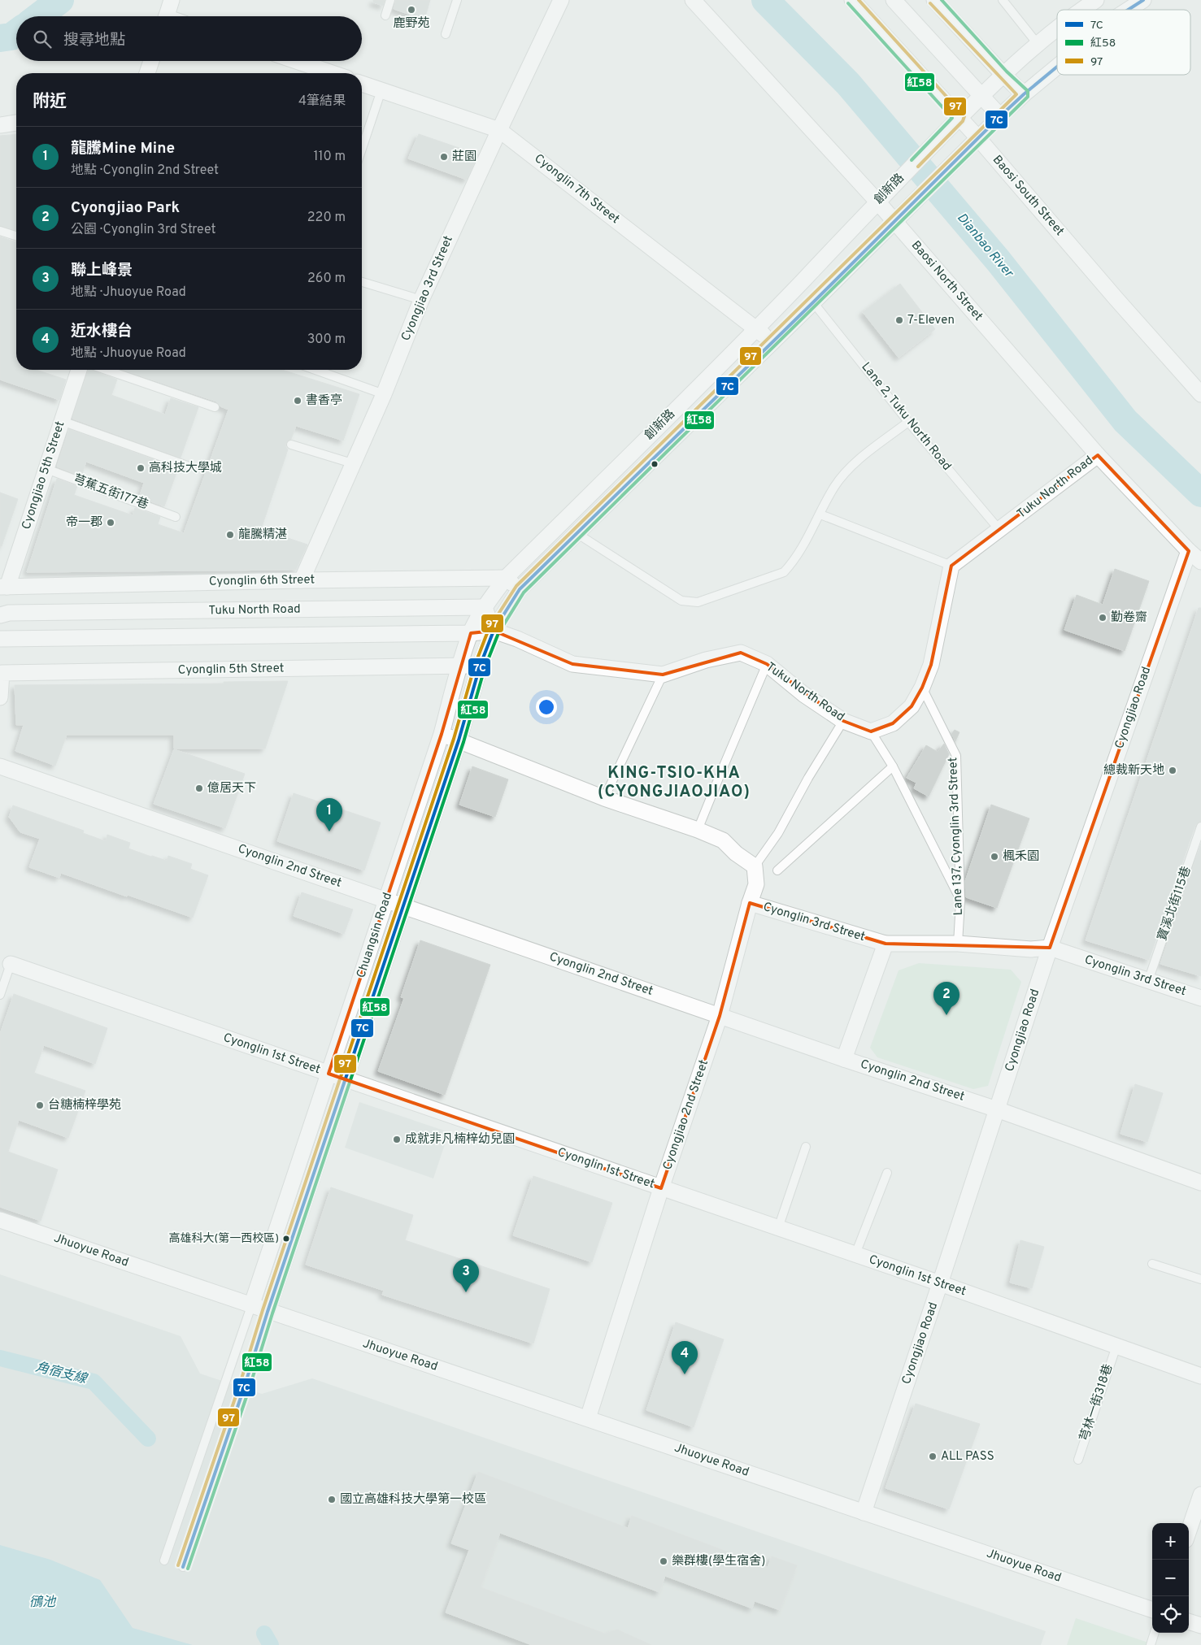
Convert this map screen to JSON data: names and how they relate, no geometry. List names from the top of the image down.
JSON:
{
  "streets": {
    "street": [
      "Cyonglin 7th Street",
      "創新路",
      "Baosi South Street",
      "Baosi North Street",
      "Cyongjiao 3rd Street",
      "Cyongjiao 5th Street",
      "Tuku North Road",
      "Cyonglin 6th Street",
      "Cyonglin 5th Street",
      "Cyongjiao Road",
      "Cyonglin 2nd Street",
      "Cyonglin 3rd Street",
      "Chuangsin Road",
      "Cyonglin 1st Street",
      "Cyongjiao 2nd Street",
      "Jhuoyue Road"
    ],
    "lane": [
      "Lane 2, Tuku North Road",
      "芎蕉五街177巷",
      "Lane 137, Cyonglin 3rd Street",
      "寶溪北街115巷",
      "芎林一街318巷"
    ]
  },
  "crossings": [
    ["Cyonglin 7th Street", "創新路"],
    ["Cyonglin 7th Street", "Cyongjiao 3rd Street"],
    ["Cyonglin 7th Street", "Chuangsin Road"],
    ["創新路", "Baosi South Street"],
    ["創新路", "Baosi North Street"],
    ["創新路", "Tuku North Road"],
    ["創新路", "Cyonglin 6th Street"],
    ["創新路", "Chuangsin Road"],
    ["Baosi North Street", "Tuku North Road"],
    ["Baosi North Street", "Cyongjiao Road"],
    ["Baosi North Street", "Chuangsin Road"],
    ["Cyongjiao 3rd Street", "Cyonglin 6th Street"],
    ["Lane 2, Tuku North Road", "Tuku North Road"],
    ["Lane 2, Tuku North Road", "Chuangsin Road"],
    ["Cyongjiao 5th Street", "芎蕉五街177巷"],
    ["Cyongjiao 5th Street", "Cyonglin 6th Street"],
    ["Tuku North Road", "Chuangsin Road"],
    ["Cyonglin 5th Street", "Chuangsin Road"],
    ["Cyongjiao Road", "Cyonglin 2nd Street"],
    ["Cyongjiao Road", "Cyonglin 3rd Street"],
    ["Cyongjiao Road", "Cyonglin 1st Street"],
    ["Cyongjiao Road", "Jhuoyue Road"],
    ["Lane 137, Cyonglin 3rd Street", "Cyonglin 3rd Street"],
    ["Cyonglin 2nd Street", "Chuangsin Road"],
    ["Cyonglin 2nd Street", "Cyongjiao 2nd Street"],
    ["寶溪北街115巷", "Cyonglin 3rd Street"],
    ["Cyonglin 3rd Street", "Cyongjiao 2nd Street"],
    ["Chuangsin Road", "Cyonglin 1st Street"],
    ["Chuangsin Road", "Jhuoyue Road"],
    ["Cyonglin 1st Street", "Cyongjiao 2nd Street"],
    ["Cyonglin 1st Street", "芎林一街318巷"],
    ["Cyongjiao 2nd Street", "Jhuoyue Road"]
  ],
  "districts": ["KING-TSIO-KHA (CYONGJIAOJIAO)"],
  "water": ["Dianbao River", "角宿支線", "鴴池"],
  "places": [
    "鹿野苑",
    "莊園",
    "7-Eleven",
    "書香亭",
    "高科技大學城",
    "帝一郡",
    "龍騰精湛",
    "勤卷齋",
    "總裁新天地",
    "億居天下",
    "楓禾園",
    "台糖楠梓學苑",
    "成就非凡楠梓幼兒園",
    "高雄科大(第一西校區)",
    "ALL PASS",
    "國立高雄科技大學第一校區",
    "樂群樓(學生宿舍)"
  ],
  "lines": ["transit line 7C", "transit line 紅58", "transit line 97"],
  "legend": ["7C", "紅58", "97"],
  "page": {
    "search": "搜尋地點",
    "heading": ["附近", "4筆結果"],
    "list": [
      {
        "mark": "1",
        "name": "龍騰Mine Mine",
        "note": "地點 · Cyonglin 2nd Street",
        "value": "110 m"
      },
      {
        "mark": "2",
        "name": "Cyongjiao Park",
        "note": "公園 · Cyonglin 3rd Street",
        "value": "220 m"
      },
      {
        "mark": "3",
        "name": "聯上峰景",
        "note": "地點 · Jhuoyue Road",
        "value": "260 m"
      },
      {
        "mark": "4",
        "name": "近水樓台",
        "note": "地點 · Jhuoyue Road",
        "value": "300 m"
      }
    ],
    "pins": [
      "1",
      "2",
      "3",
      "4"
    ],
    "map_buttons": ["+", "−"]
  }
}
